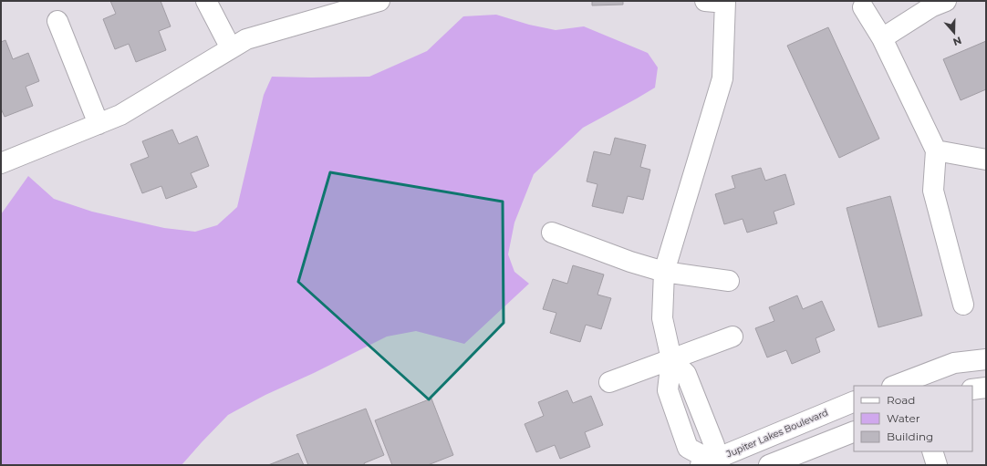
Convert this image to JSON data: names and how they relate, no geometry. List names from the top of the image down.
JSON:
{
  "streets": {
    "street": ["Jupiter Lakes Boulevard"]
  },
  "legend": ["Road", "Water", "Building"],
  "north": "bottom"
}
